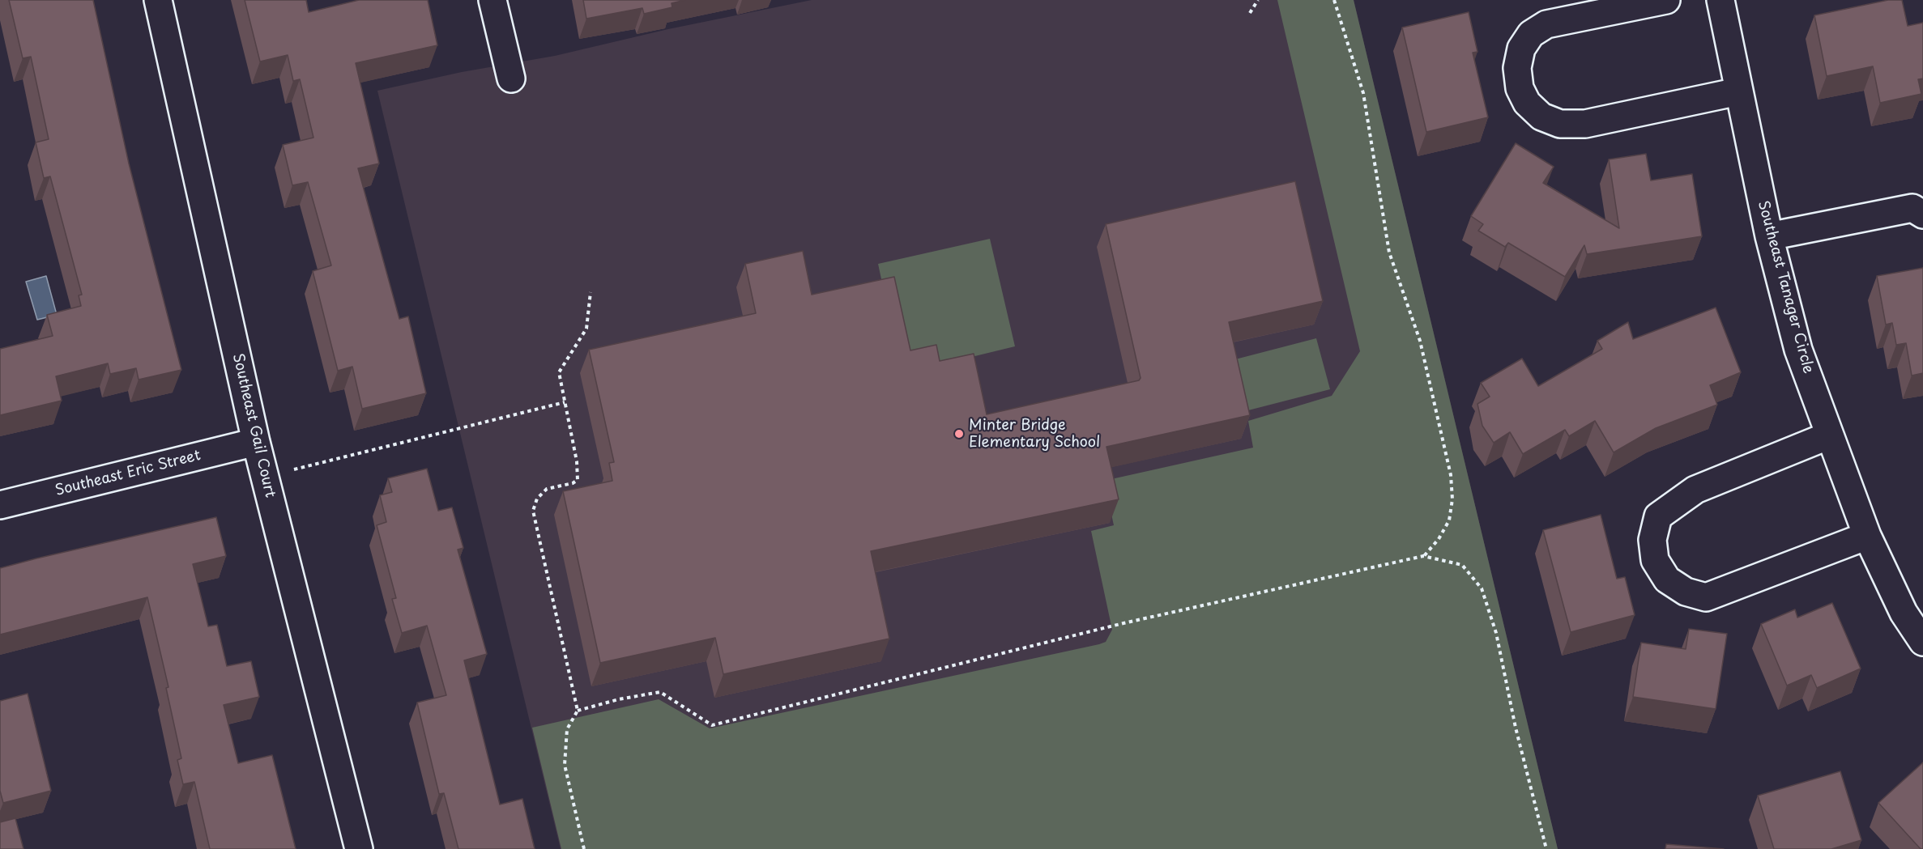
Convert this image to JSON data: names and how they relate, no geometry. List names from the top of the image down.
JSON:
{
  "streets": {
    "street": ["Southeast Tanager Circle", "Southeast Gail Court", "Southeast Eric Street"]
  },
  "crossings": [
    ["Southeast Gail Court", "Southeast Eric Street"]
  ],
  "places": ["Minter Bridge Elementary School"]
}
